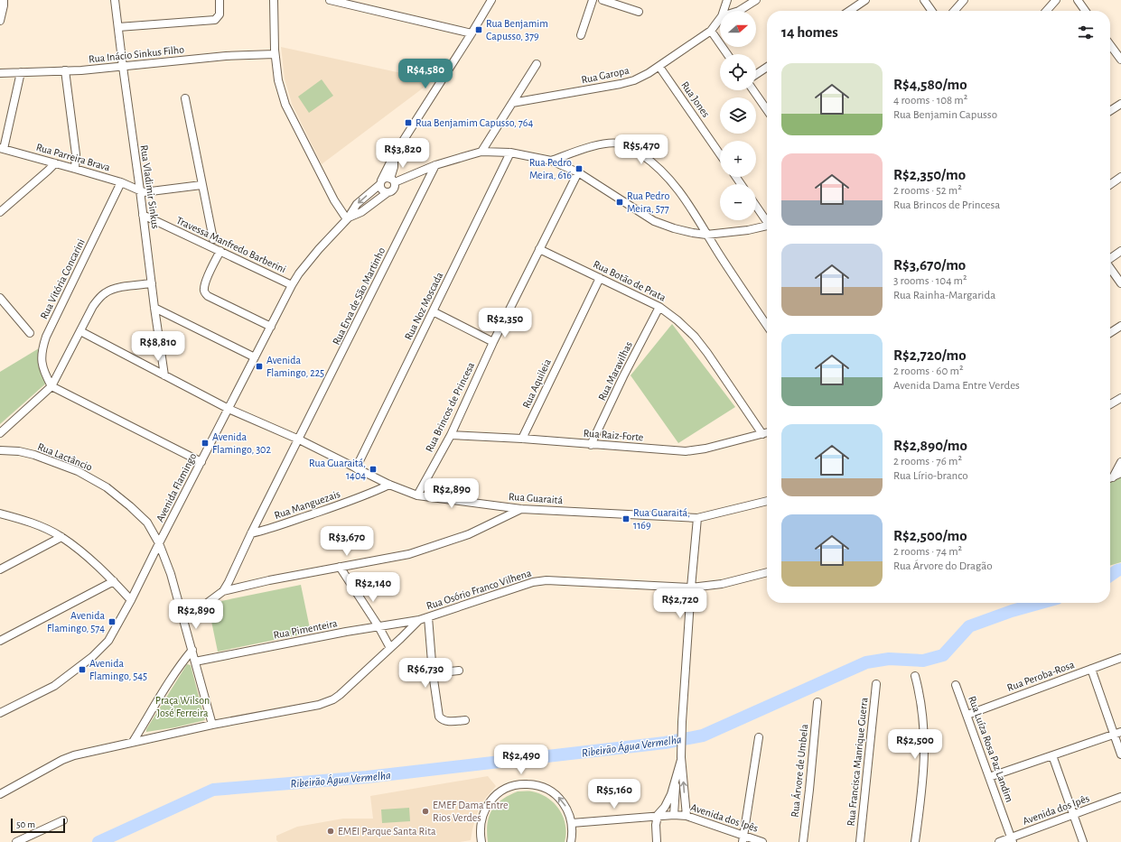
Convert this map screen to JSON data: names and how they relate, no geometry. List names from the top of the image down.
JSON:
{
  "streets": {
    "street": [
      "Rua Inácio Sinkus Filho",
      "Rua Garopa",
      "Rua Jones",
      "Rua Parreira Brava",
      "Rua Vladimir Sinkus",
      "Travessa Manfredo Barberini",
      "Rua Vitória Concarini",
      "Rua Botão de Prata",
      "Rua Erva de São Martinho",
      "Rua Noz Moscada",
      "Rua Maravilhas",
      "Rua Aquileia",
      "Rua Brincos de Princesa",
      "Rua Raiz-Forte",
      "Rua Lactâncio",
      "Avenida Flamingo",
      "Rua Guaraitá",
      "Rua Manguezais",
      "Rua Osório Franco Vilhena",
      "Rua Pimenteira",
      "Rua Peroba-Rosa",
      "Rua Luíza Rosa Paz Landim",
      "Rua Francisca Manrique Guerra",
      "Rua Árvore de Umbela",
      "Avenida dos Ipês"
    ]
  },
  "crossings": [
    ["Rua Inácio Sinkus Filho", "Rua Vladimir Sinkus"],
    ["Rua Garopa", "Rua Jones"],
    ["Rua Parreira Brava", "Rua Vladimir Sinkus"],
    ["Rua Parreira Brava", "Rua Vitória Concarini"],
    ["Rua Vladimir Sinkus", "Travessa Manfredo Barberini"],
    ["Rua Vladimir Sinkus", "Rua Guaraitá"],
    ["Travessa Manfredo Barberini", "Avenida Flamingo"],
    ["Rua Botão de Prata", "Rua Maravilhas"],
    ["Rua Botão de Prata", "Rua Aquileia"],
    ["Rua Botão de Prata", "Rua Brincos de Princesa"],
    ["Rua Botão de Prata", "Rua Raiz-Forte"],
    ["Rua Erva de São Martinho", "Rua Guaraitá"],
    ["Rua Erva de São Martinho", "Rua Manguezais"],
    ["Rua Noz Moscada", "Rua Guaraitá"],
    ["Rua Maravilhas", "Rua Raiz-Forte"],
    ["Rua Aquileia", "Rua Raiz-Forte"],
    ["Rua Brincos de Princesa", "Rua Raiz-Forte"],
    ["Rua Brincos de Princesa", "Rua Guaraitá"],
    ["Rua Lactâncio", "Avenida Flamingo"],
    ["Rua Lactâncio", "Rua Osório Franco Vilhena"],
    ["Rua Lactâncio", "Rua Pimenteira"],
    ["Avenida Flamingo", "Rua Guaraitá"],
    ["Rua Guaraitá", "Rua Manguezais"],
    ["Rua Osório Franco Vilhena", "Rua Pimenteira"],
    ["Rua Peroba-Rosa", "Rua Luíza Rosa Paz Landim"],
    ["Rua Luíza Rosa Paz Landim", "Avenida dos Ipês"]
  ],
  "water": ["Ribeirão Água Vermelha"],
  "parks": ["Praça Wilson José Ferreira"],
  "places": {
    "transit": [
      "Rua Benjamim Capusso, 379",
      "Rua Benjamim Capusso, 764",
      "Rua Pedro Meira, 616",
      "Rua Pedro Meira, 577",
      "Avenida Flamingo, 225",
      "Avenida Flamingo, 302",
      "Rua Guaraitá, 1404",
      "Rua Guaraitá, 1169",
      "Avenida Flamingo, 574",
      "Avenida Flamingo, 545"
    ],
    "other": ["EMEF Dama Entre Rios Verdes", "EMEI Parque Santa Rita"]
  },
  "scale_bar": "50 m",
  "north": "right",
  "page": {
    "map_buttons": ["+", "−"],
    "heading": "14 homes",
    "list": [
      {
        "name": "R$4,580/mo",
        "note": "4 rooms · 108 m² · Rua Benjamin Capusso"
      },
      {
        "name": "R$2,350/mo",
        "note": "2 rooms · 52 m² · Rua Brincos de Princesa"
      },
      {
        "name": "R$3,670/mo",
        "note": "3 rooms · 104 m² · Rua Rainha-Margarida"
      },
      {
        "name": "R$2,720/mo",
        "note": "2 rooms · 60 m² · Avenida Dama Entre Verdes"
      },
      {
        "name": "R$2,890/mo",
        "note": "2 rooms · 76 m² · Rua Lírio-branco"
      },
      {
        "name": "R$2,500/mo",
        "note": "2 rooms · 74 m² · Rua Árvore do Dragão"
      }
    ],
    "price": [
      "R$4,580",
      "R$5,470",
      "R$3,820",
      "R$2,350",
      "R$8,810",
      "R$2,890",
      "R$3,670",
      "R$2,140",
      "R$2,720",
      "R$2,890",
      "R$6,730",
      "R$2,500",
      "R$2,490",
      "R$5,160"
    ],
    "scale": "50 m"
  }
}
